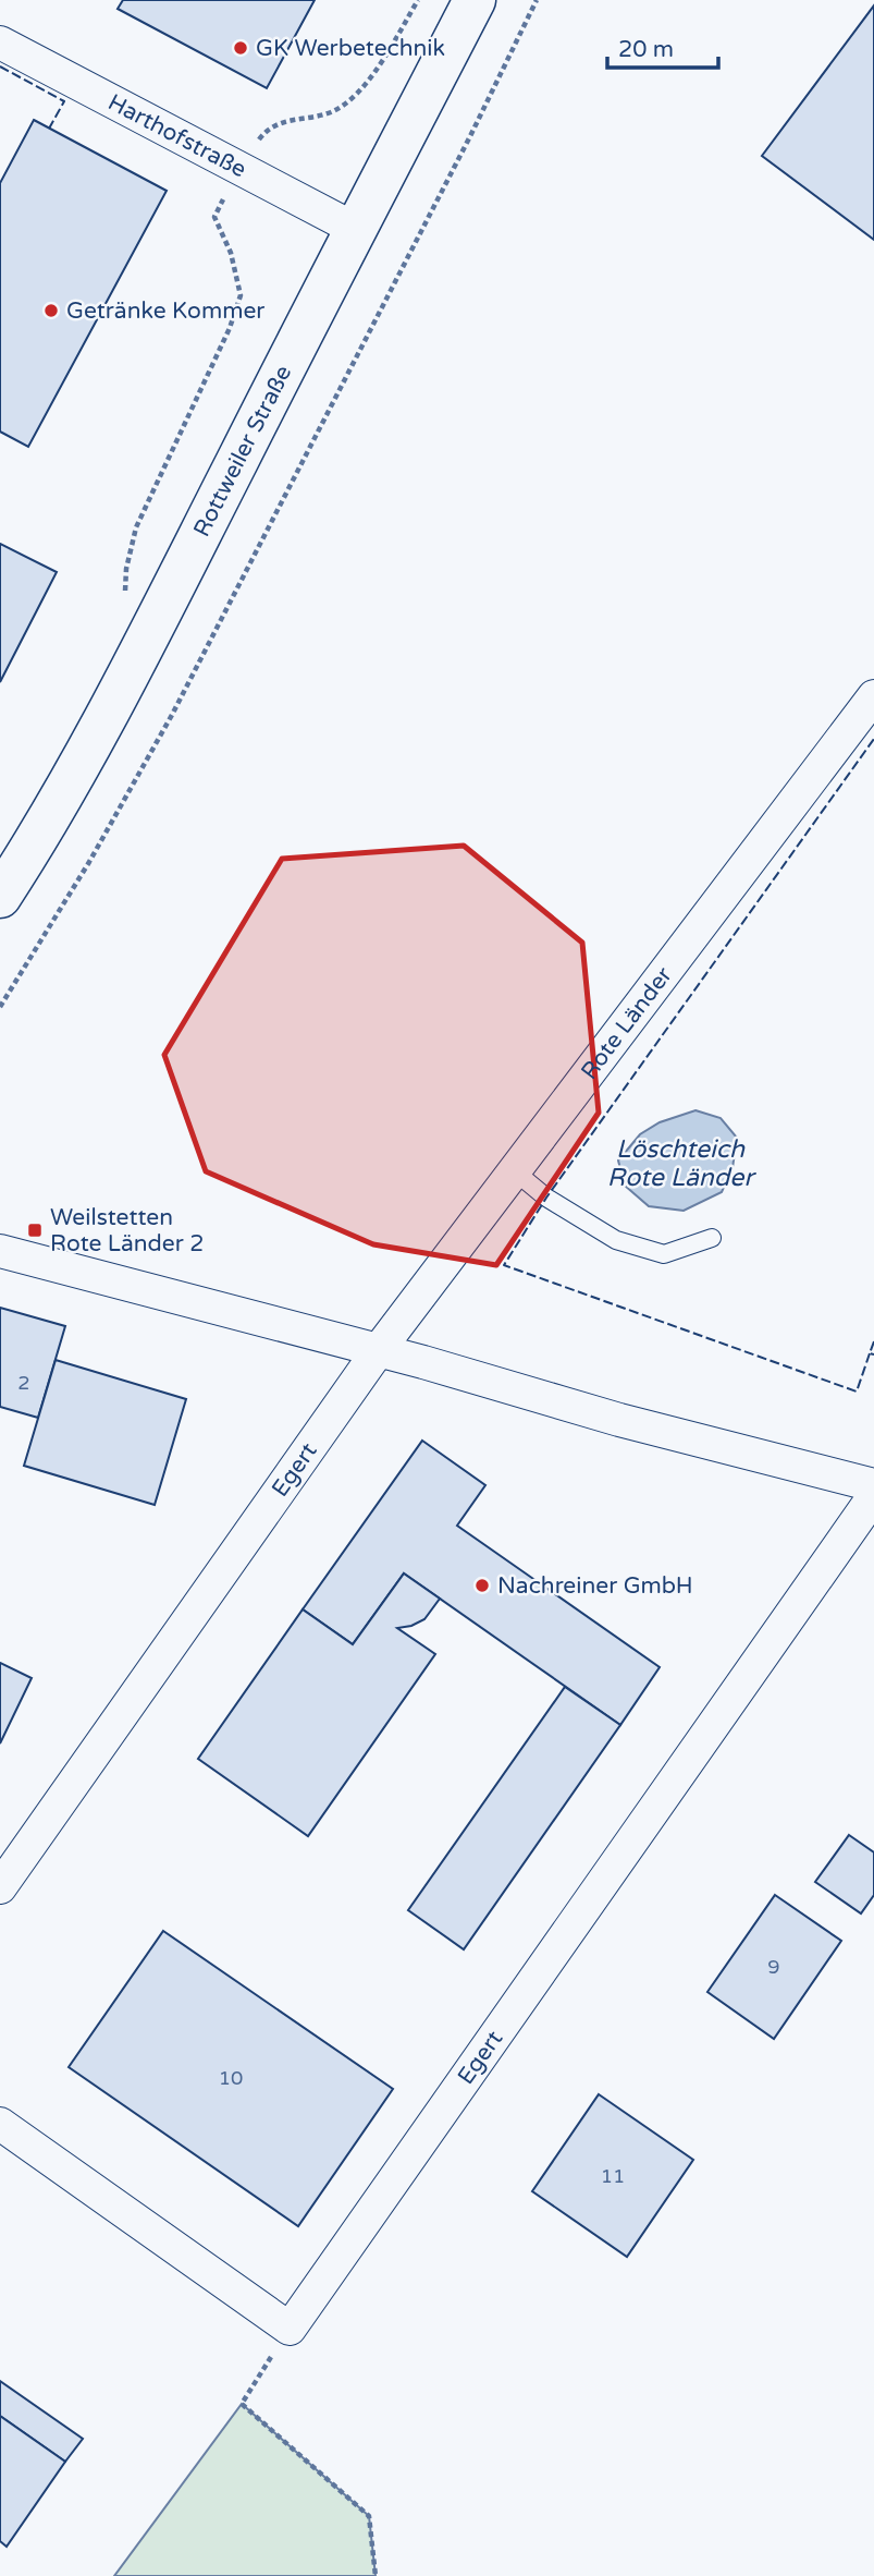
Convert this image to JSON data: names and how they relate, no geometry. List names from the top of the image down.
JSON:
{
  "streets": {
    "main road": ["Rottweiler Straße"],
    "street": ["Harthofstraße", "Rote Länder", "Egert"]
  },
  "crossings": [
    ["Harthofstraße", "Rottweiler Straße"],
    ["Rote Länder", "Egert"]
  ],
  "water": ["Löschteich Rote Länder"],
  "places": {
    "other": ["GK Werbetechnik", "Getränke Kommer", "Nachreiner GmbH"],
    "transit": ["Weilstetten Rote Länder 2"]
  },
  "house_numbers": [
    "2",
    "9",
    "10",
    "11"
  ],
  "scale_bar": "20 m"
}
